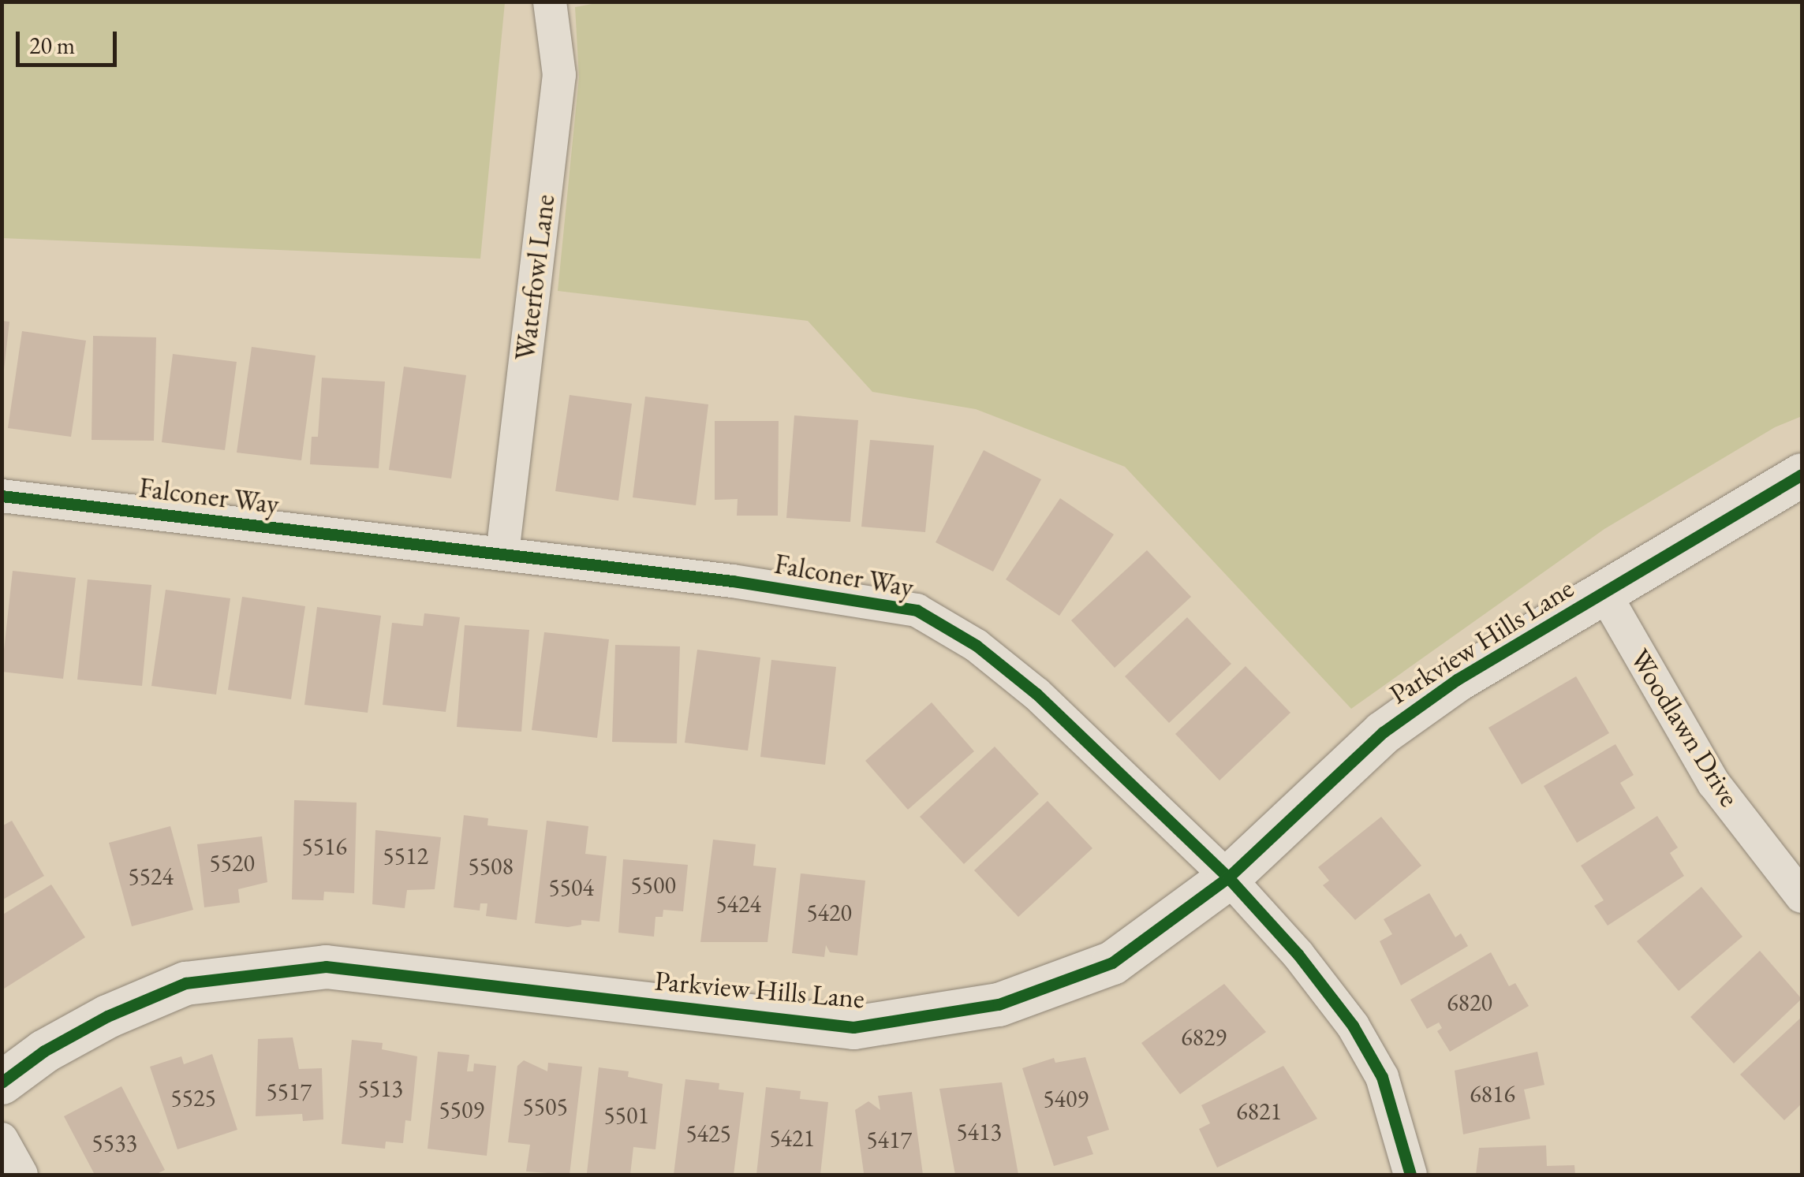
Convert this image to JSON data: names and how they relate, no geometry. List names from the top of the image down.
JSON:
{
  "streets": {
    "street": [
      "Waterfowl Lane",
      "Falconer Way",
      "Parkview Hills Lane",
      "Woodlawn Drive"
    ]
  },
  "crossings": [
    ["Waterfowl Lane", "Falconer Way"],
    ["Falconer Way", "Parkview Hills Lane"],
    ["Parkview Hills Lane", "Woodlawn Drive"]
  ],
  "house_numbers": [
    "5516",
    "5512",
    "5520",
    "5508",
    "5524",
    "5500",
    "5504",
    "5424",
    "5420",
    "6820",
    "6829",
    "5513",
    "5517",
    "6816",
    "5525",
    "5409",
    "5505",
    "5509",
    "6821",
    "5501",
    "5413",
    "5425",
    "5421",
    "5417",
    "5533"
  ],
  "scale_bar": "20 m"
}
